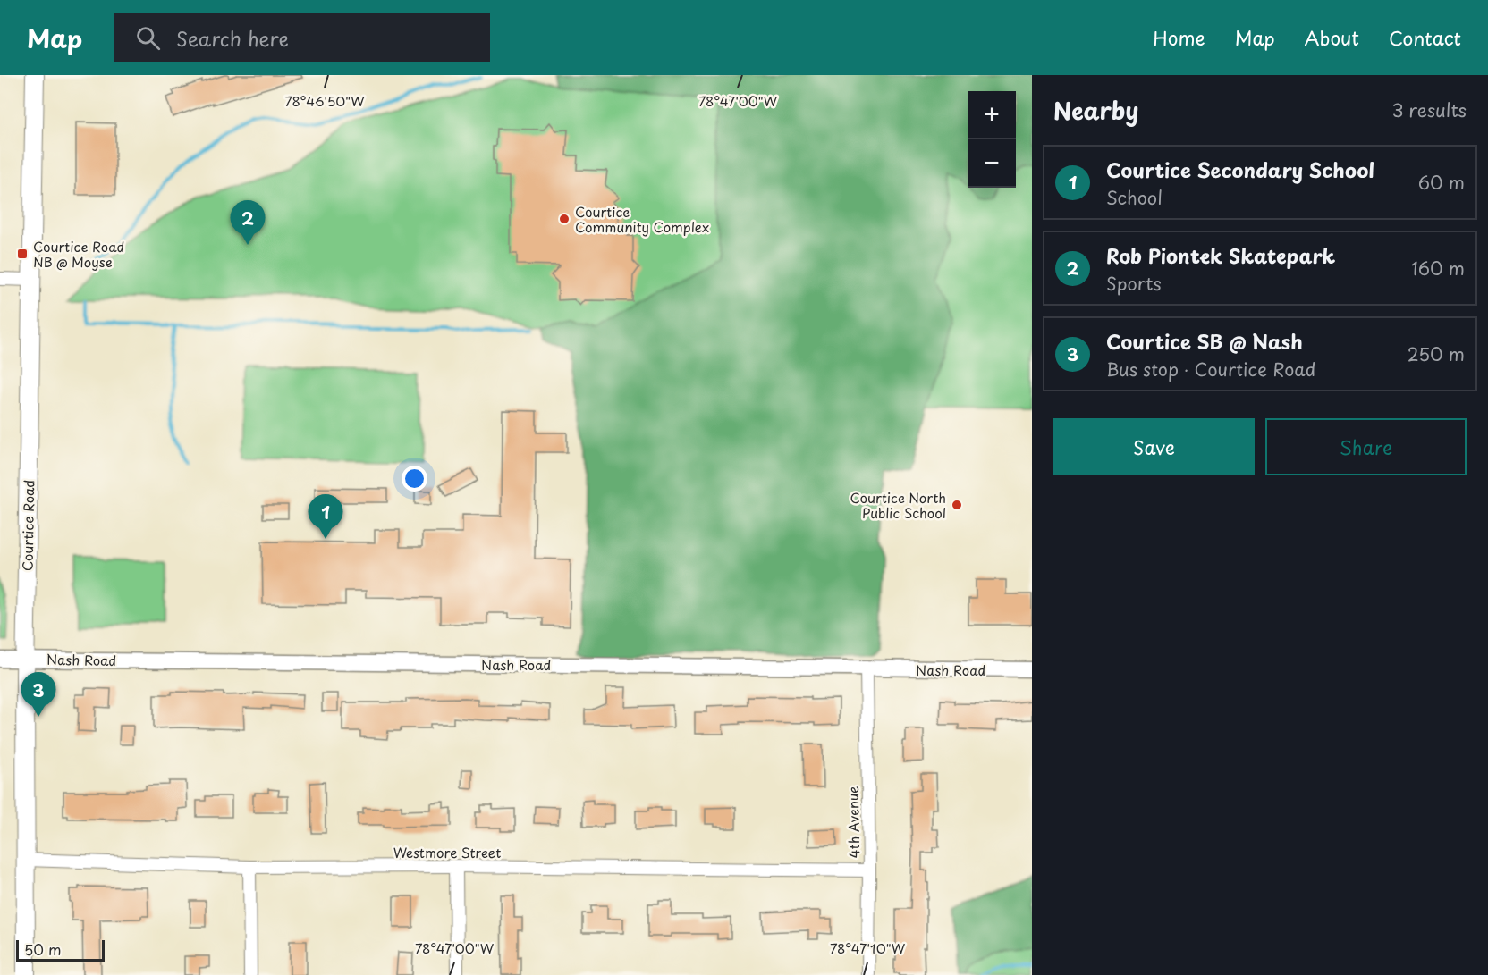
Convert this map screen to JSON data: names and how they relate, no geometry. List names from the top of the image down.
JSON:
{
  "streets": {
    "main road": ["Courtice Road"],
    "street": ["Nash Road", "4th Avenue", "Westmore Street"]
  },
  "crossings": [
    ["Courtice Road", "Nash Road"],
    ["Courtice Road", "Westmore Street"],
    ["Nash Road", "4th Avenue"],
    ["4th Avenue", "Westmore Street"]
  ],
  "places": {
    "other": ["Courtice Community Complex", "Courtice North Public School"],
    "transit": ["Courtice Road NB @ Moyse"]
  },
  "scale_bar": "50 m",
  "page": {
    "header": "Map",
    "search": "Search here",
    "nav": [
      "Home",
      "Map",
      "About",
      "Contact"
    ],
    "heading": ["Nearby", "3 results"],
    "map_buttons": ["+", "−"],
    "list": [
      {
        "mark": "1",
        "name": "Courtice Secondary School",
        "note": "School",
        "value": "60 m"
      },
      {
        "mark": "2",
        "name": "Rob Piontek Skatepark",
        "note": "Sports",
        "value": "160 m"
      },
      {
        "mark": "3",
        "name": "Courtice SB @ Nash",
        "note": "Bus stop · Courtice Road",
        "value": "250 m"
      }
    ],
    "pins": ["2", "1", "3"],
    "buttons": ["Save", "Share"],
    "scale": "50 m"
  },
  "coordinates": ["78°46'50\"W", "78°47'00\"W", "78°47'10\"W"]
}
